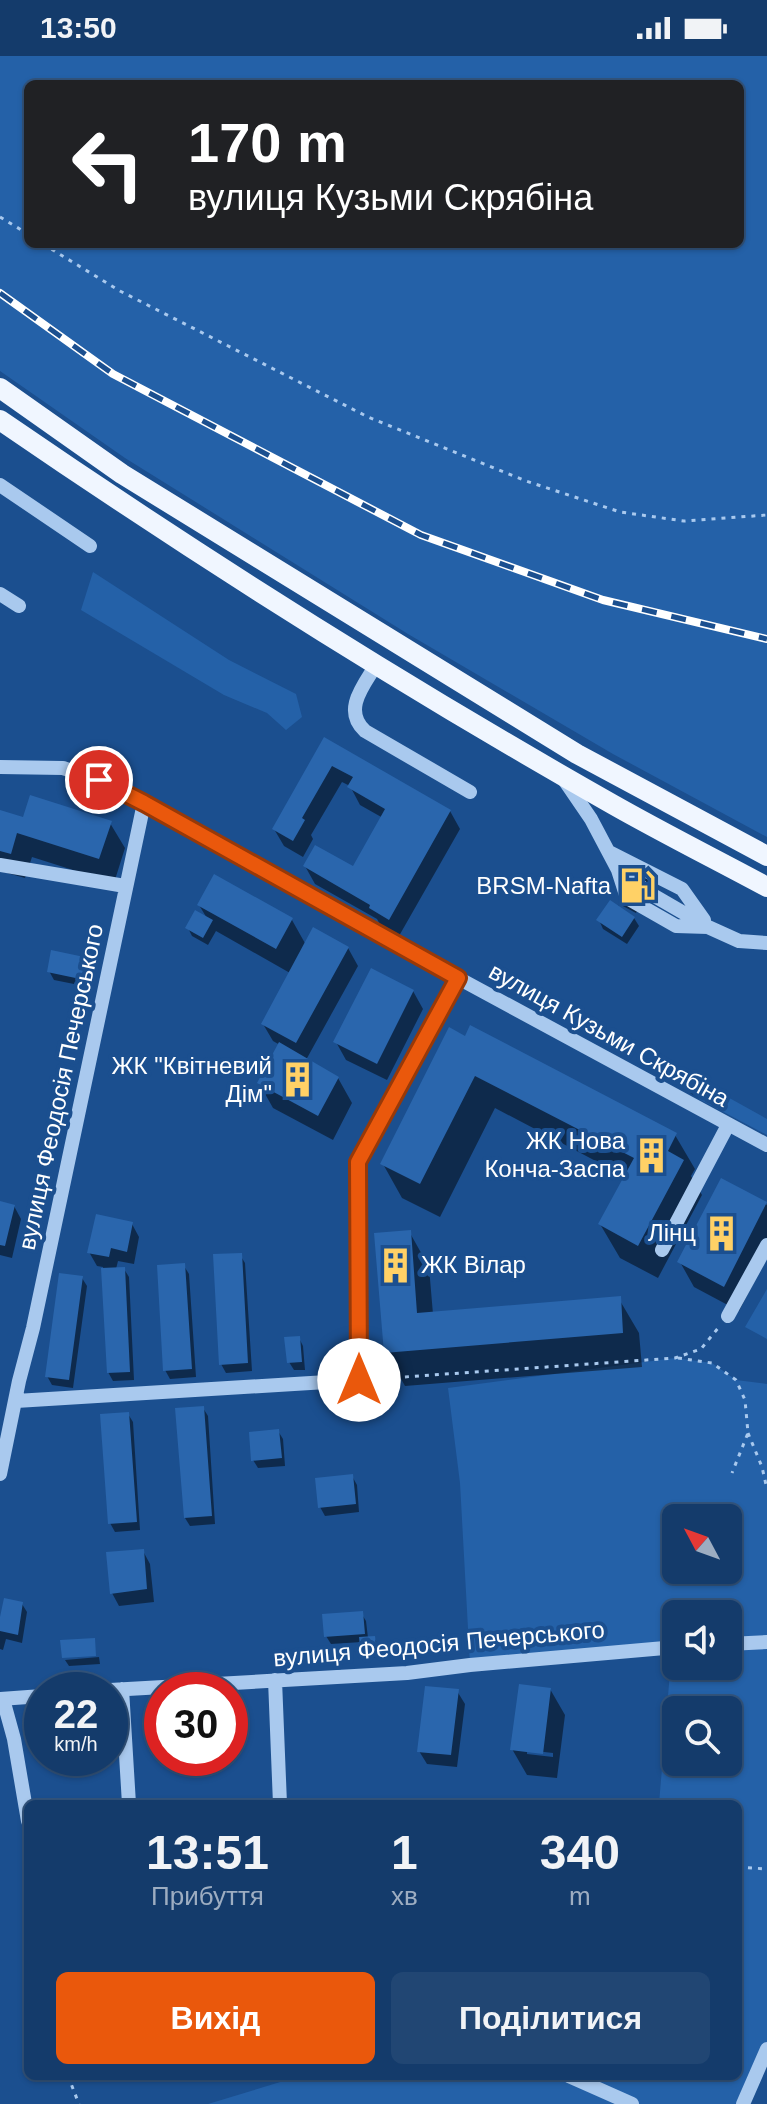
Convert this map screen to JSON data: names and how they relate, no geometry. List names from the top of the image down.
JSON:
{
  "streets": {
    "street": ["вулиця Кузьми Скрябіна", "вулиця Феодосія Печерського"]
  },
  "crossings": [
    ["вулиця Кузьми Скрябіна", "вулиця Феодосія Печерського"]
  ],
  "places": {
    "fuel station": ["BRSM-Nafta"],
    "building": [
      "ЖК \"Квітневий Дім\"",
      "ЖК Нова Конча-Заспа",
      "Лінц",
      "ЖК Вілар"
    ]
  },
  "north": "top left",
  "page": {
    "status": "13:50",
    "turn": ["170 m", "вулиця Кузьми Скрябіна"],
    "speed": "22 km/h",
    "limit": "30",
    "eta": [
      "13:51",
      "Прибуття",
      "1",
      "хв",
      "340",
      "m"
    ],
    "buttons": ["Вихід", "Поділитися"]
  }
}
